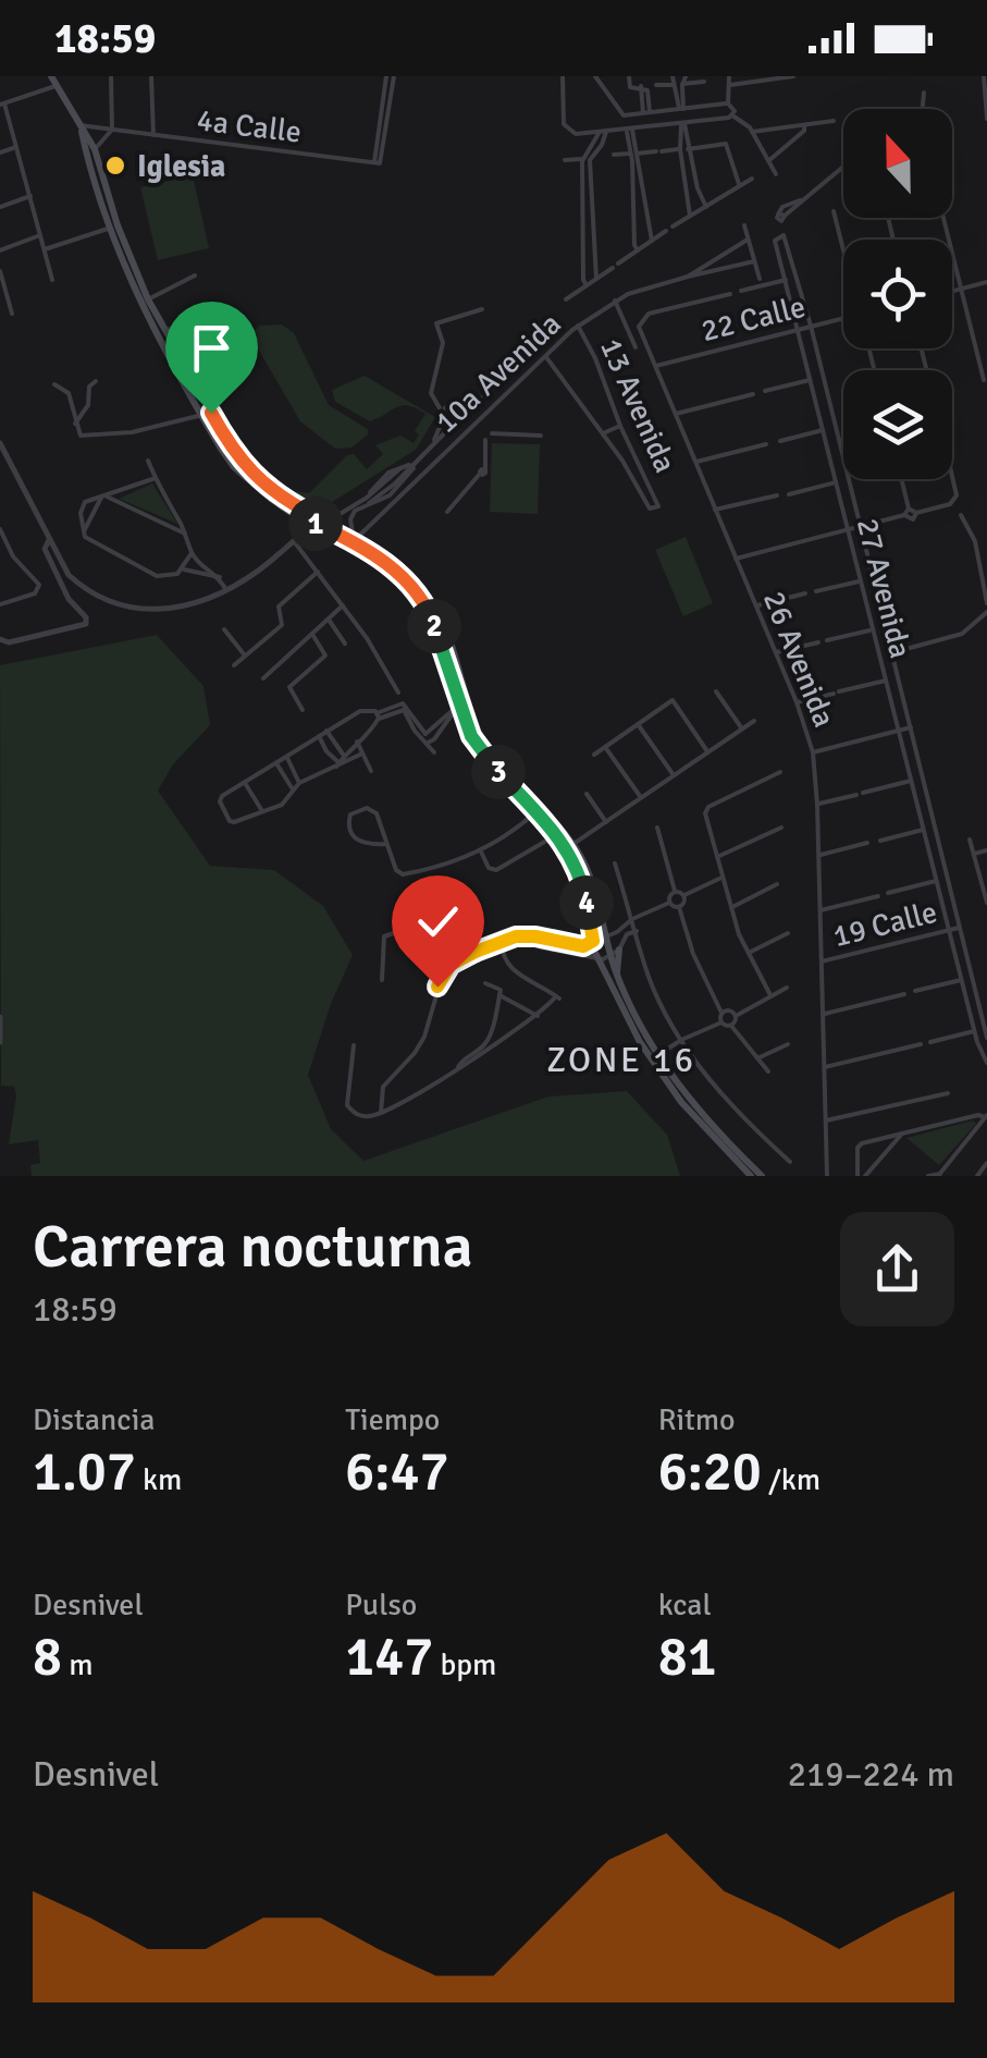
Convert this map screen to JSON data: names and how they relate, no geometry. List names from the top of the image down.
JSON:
{
  "streets": {
    "street": [
      "4a Calle",
      "22 Calle",
      "10a Avenida",
      "13 Avenida",
      "27 Avenida",
      "26 Avenida",
      "19 Calle"
    ]
  },
  "crossings": [
    ["22 Calle", "27 Avenida"],
    ["22 Calle", "26 Avenida"],
    ["10a Avenida", "13 Avenida"],
    ["27 Avenida", "19 Calle"],
    ["26 Avenida", "19 Calle"]
  ],
  "districts": ["ZONE 16"],
  "places": ["Iglesia"],
  "north": "top",
  "page": {
    "status": "18:59",
    "pins": [
      "1",
      "2",
      "3",
      "4"
    ],
    "heading": ["Carrera nocturna", "18:59"],
    "stats": [
      ["Distancia", "1.07 km"],
      ["Tiempo", "6:47"],
      ["Ritmo", "6:20 /km"],
      ["Desnivel", "8 m"],
      ["Pulso", "147 bpm"],
      ["kcal", "81"]
    ],
    "chart": ["Desnivel", "219–224 m"]
  }
}
